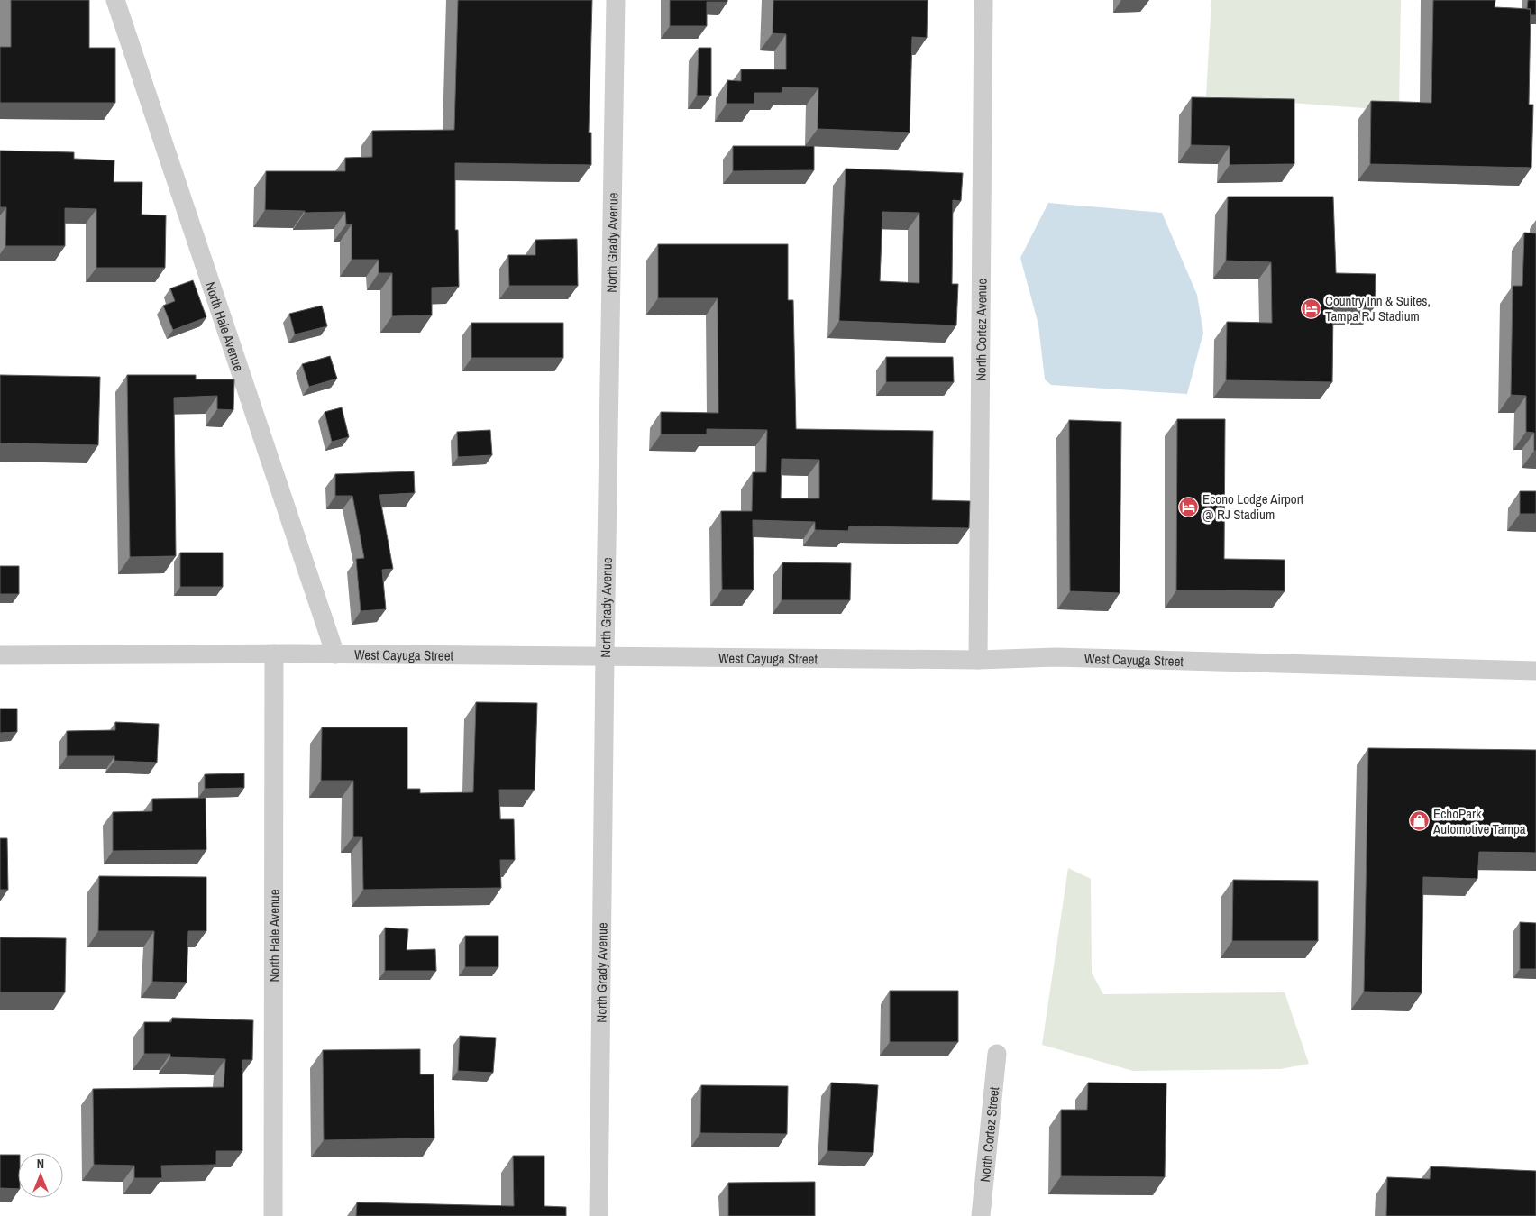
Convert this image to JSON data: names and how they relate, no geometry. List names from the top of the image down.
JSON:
{
  "streets": {
    "street": [
      "North Grady Avenue",
      "North Hale Avenue",
      "North Cortez Avenue",
      "West Cayuga Street",
      "North Cortez Street"
    ]
  },
  "crossings": [
    ["North Grady Avenue", "West Cayuga Street"],
    ["North Hale Avenue", "West Cayuga Street"],
    ["North Cortez Avenue", "West Cayuga Street"]
  ],
  "places": {
    "hotel": ["Country Inn & Suites, Tampa RJ Stadium", "Econo Lodge Airport @ RJ Stadium"],
    "shop": ["EchoPark Automotive Tampa"]
  },
  "north": "top"
}
